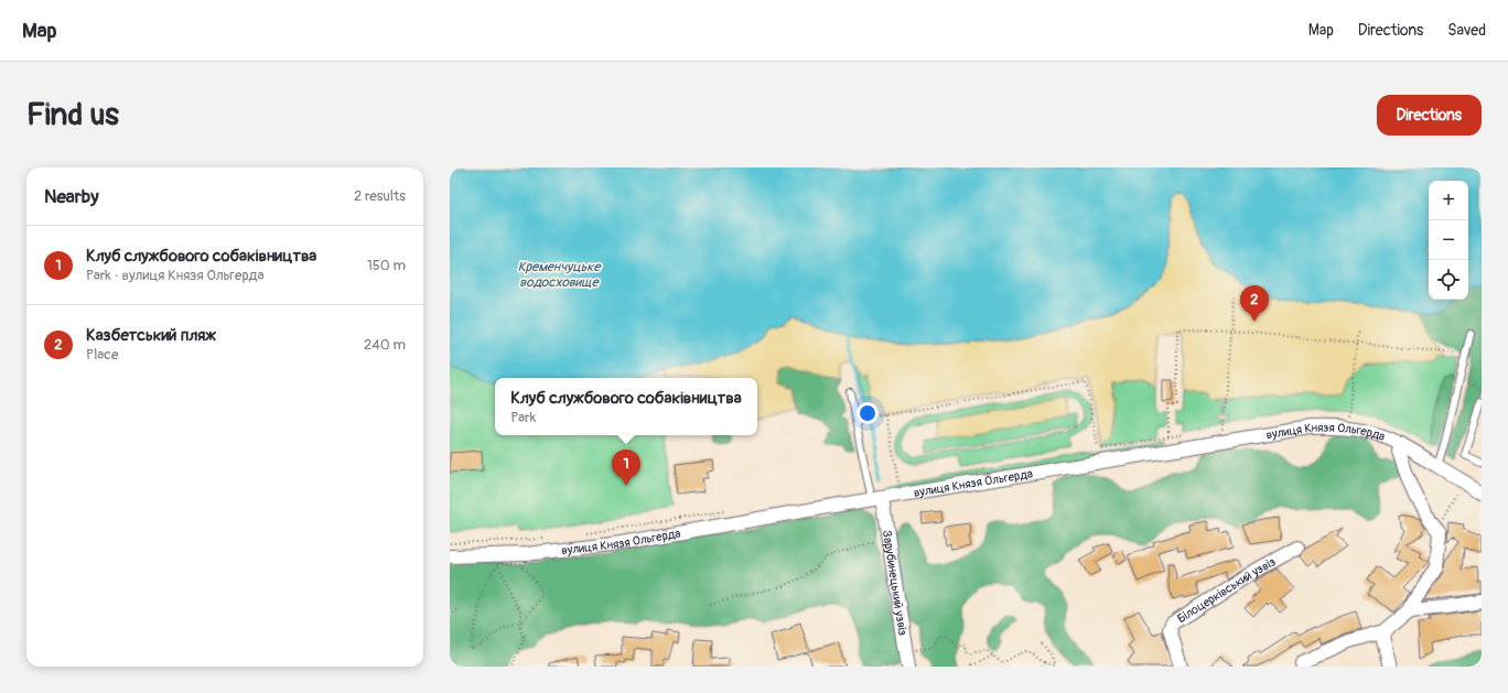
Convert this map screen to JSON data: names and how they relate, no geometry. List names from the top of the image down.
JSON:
{
  "streets": {
    "street": ["вулиця Князя Ольгерда", "Зарубинецький узвіз", "Білоцерківський узвіз"]
  },
  "crossings": [
    ["вулиця Князя Ольгерда", "Зарубинецький узвіз"]
  ],
  "water": ["Кременчуцьке водосховище"],
  "page": {
    "header": "Map",
    "nav": ["Map", "Directions", "Saved"],
    "buttons": "Directions",
    "title": "Find us",
    "heading": ["Nearby", "2 results"],
    "map_buttons": ["+", "−"],
    "list": [
      {
        "mark": "1",
        "name": "Клуб службового собаківництва",
        "note": "Park · вулиця Князя Ольгерда",
        "value": "150 m"
      },
      {
        "mark": "2",
        "name": "Казбетський пляж",
        "note": "Place",
        "value": "240 m"
      }
    ],
    "pins": ["2", "1"],
    "popup": ["Клуб службового собаківництва", "Park"]
  }
}
